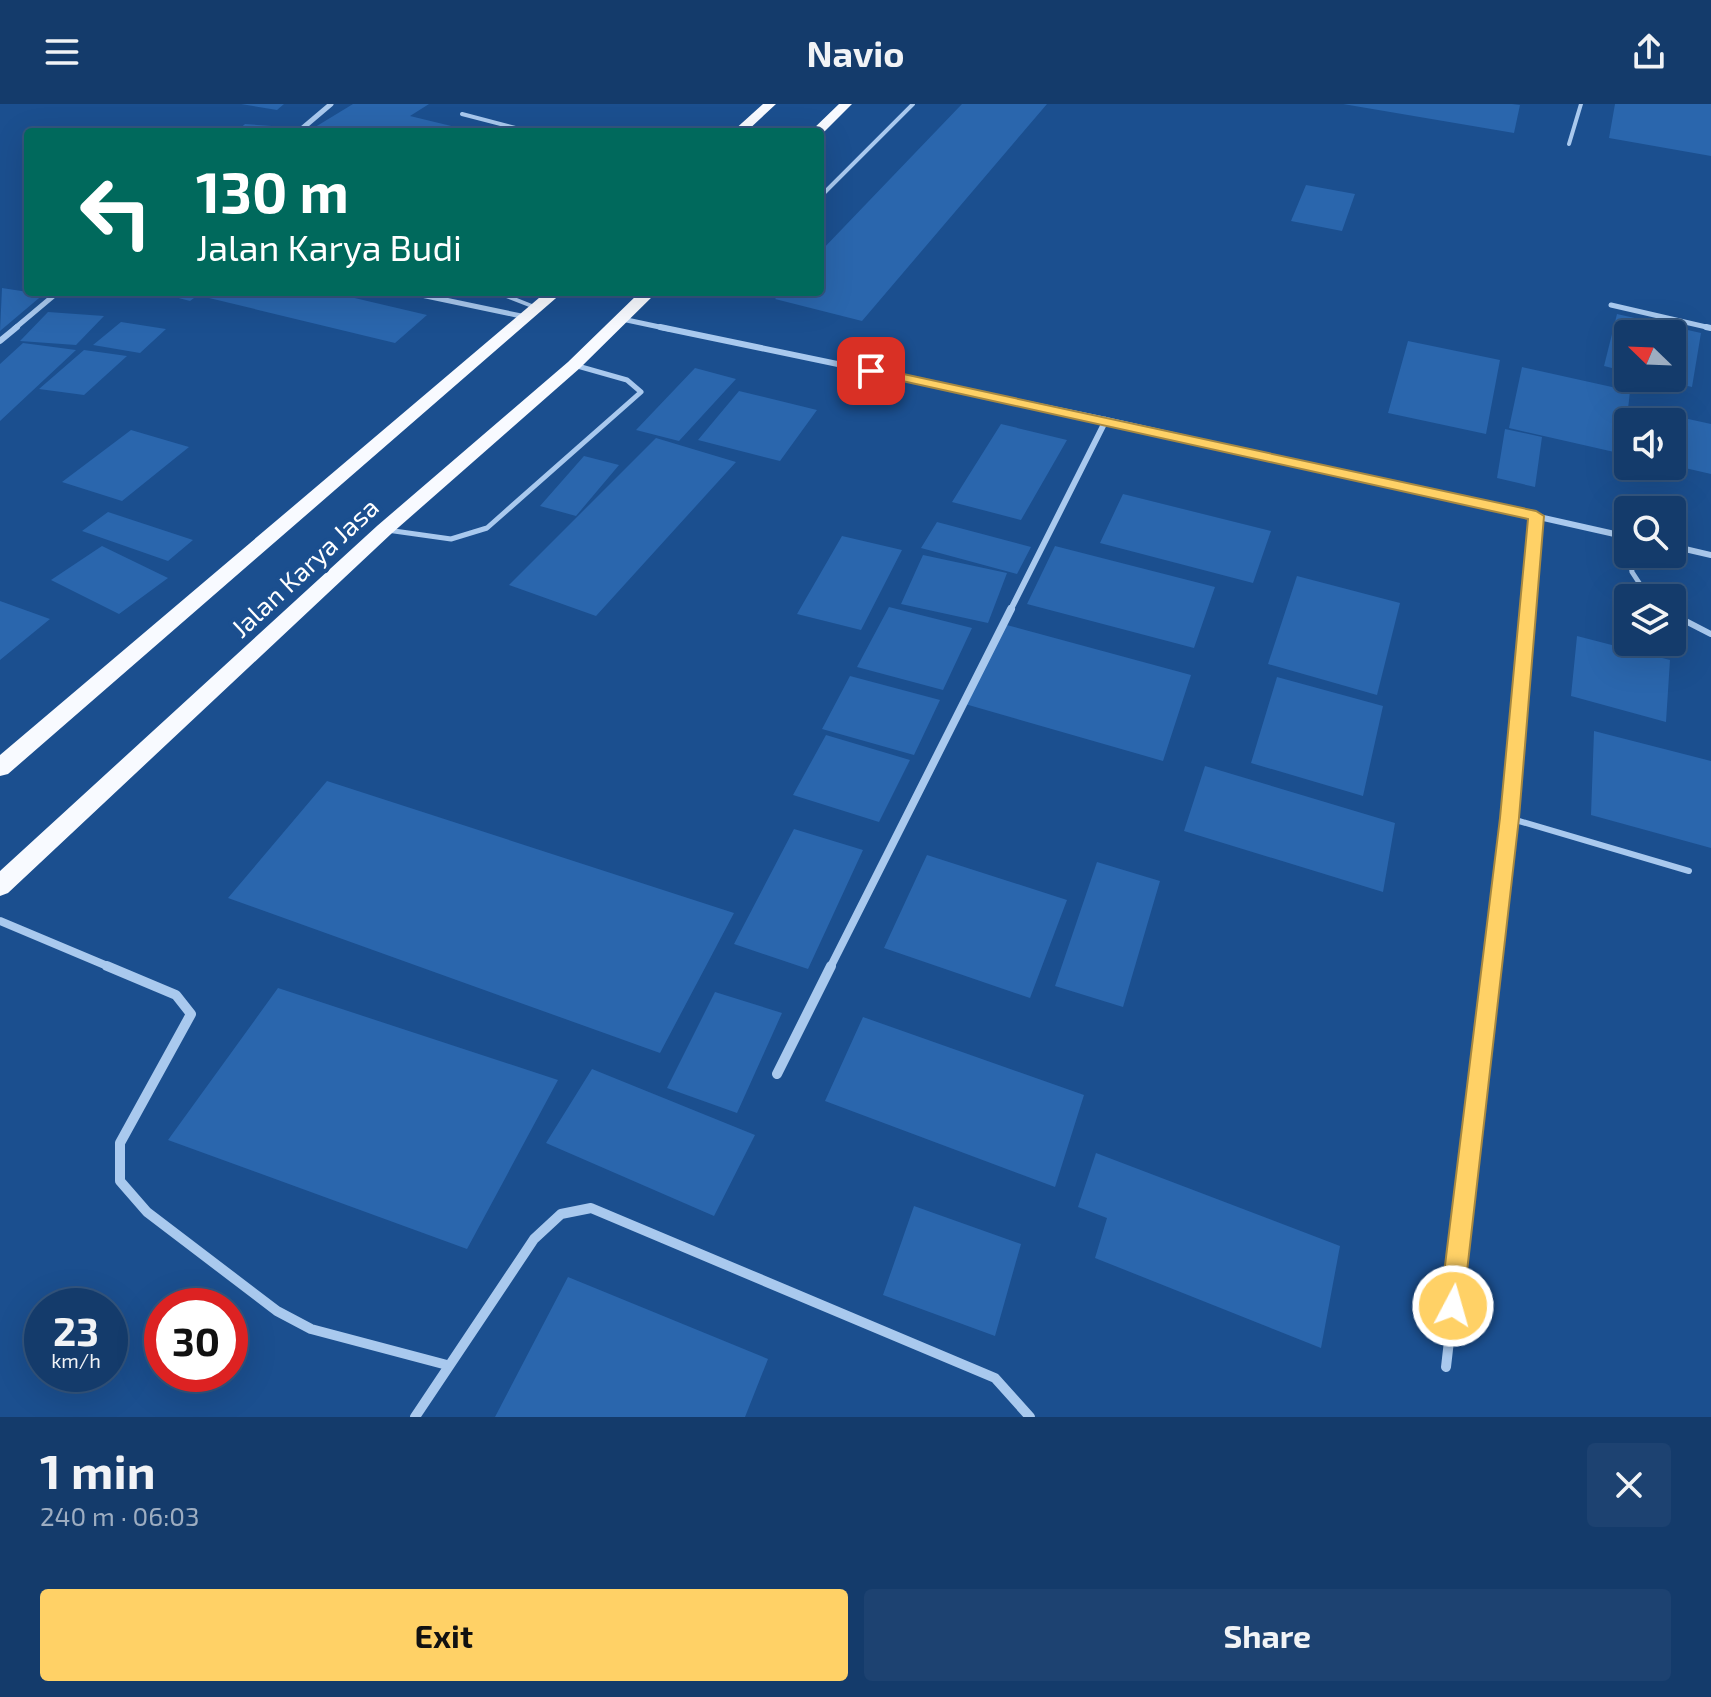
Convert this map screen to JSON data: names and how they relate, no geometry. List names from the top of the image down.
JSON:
{
  "streets": {
    "highway": ["Jalan Karya Jasa"]
  },
  "north": "top left",
  "page": {
    "header": "Navio",
    "turn": ["130 m", "Jalan Karya Budi"],
    "speed": "23 km/h",
    "limit": "30",
    "heading": ["1 min", "240 m · 06:03"],
    "buttons": ["Exit", "Share"]
  }
}
